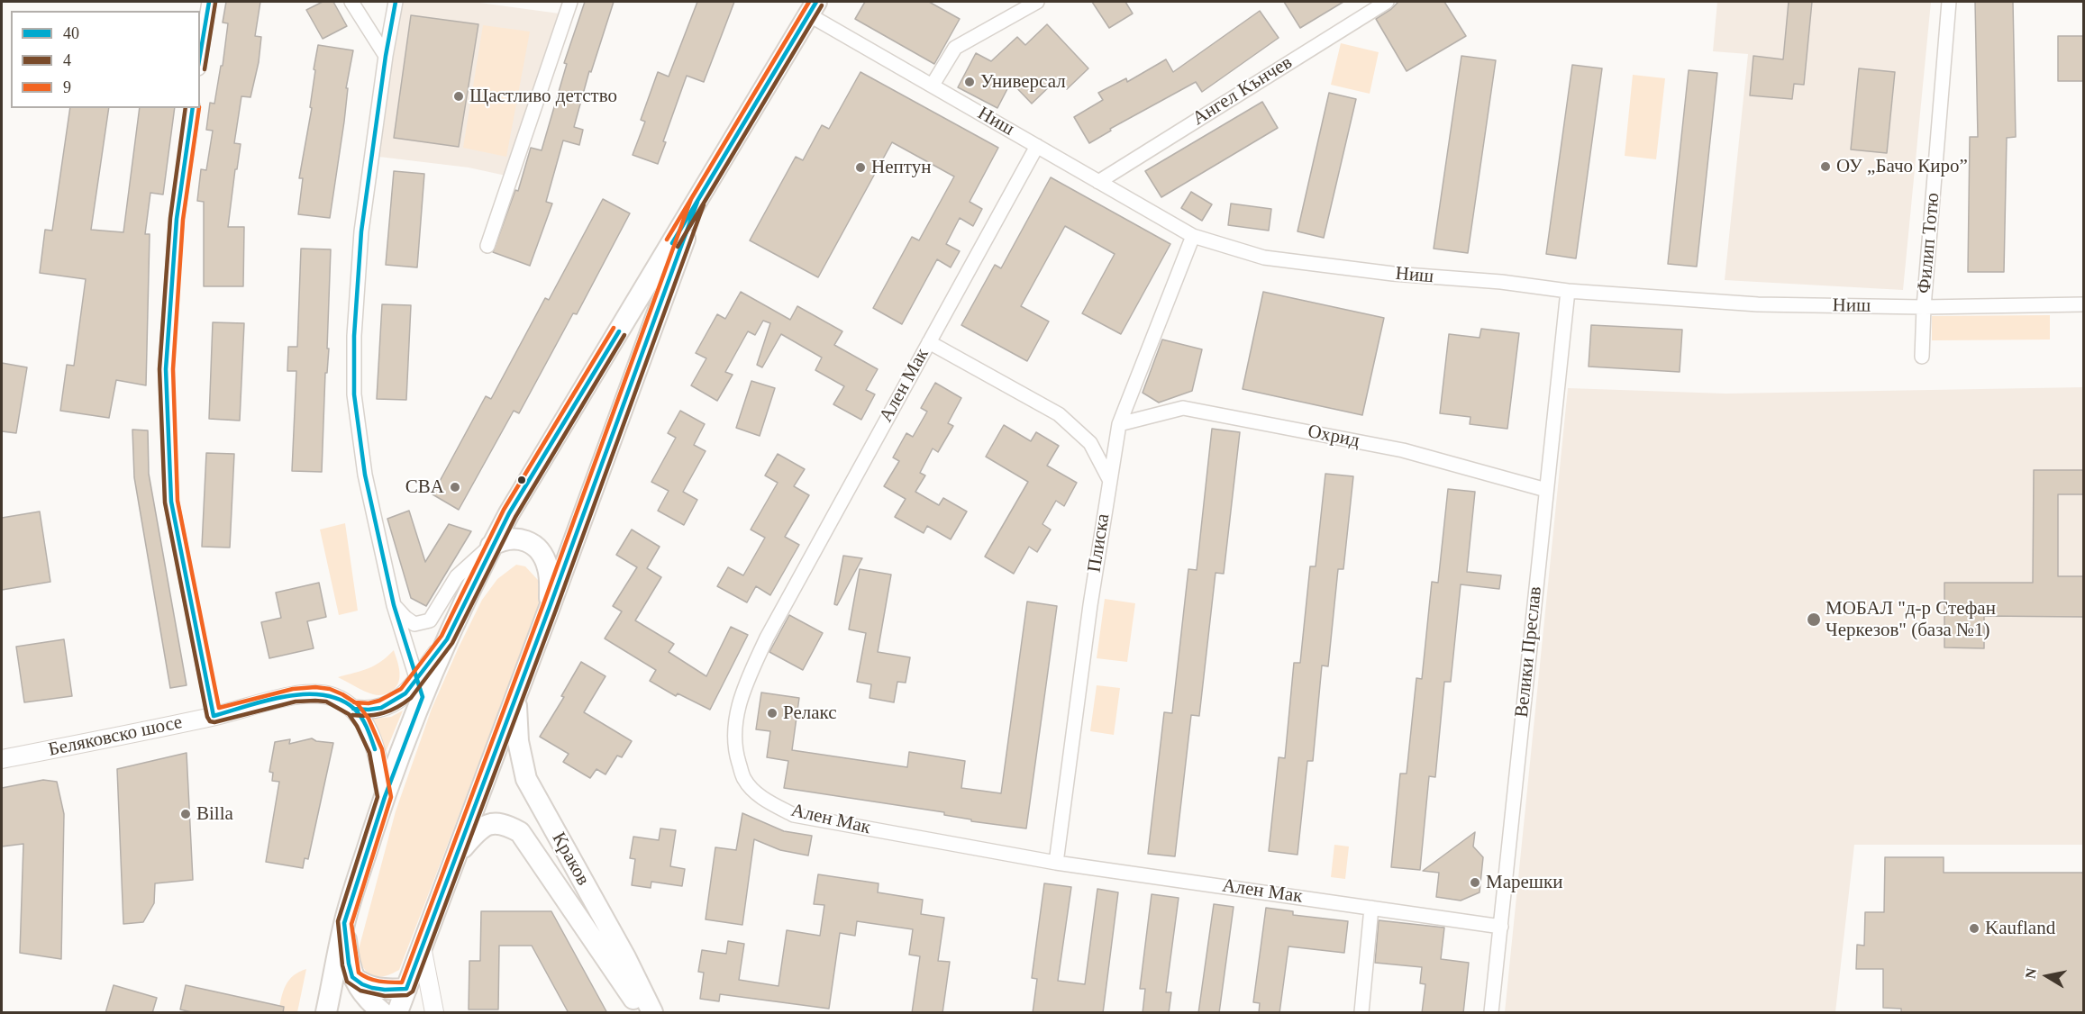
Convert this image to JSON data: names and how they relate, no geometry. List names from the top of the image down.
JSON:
{
  "streets": {
    "main road": ["Краков"],
    "street": [
      "Ангел Кънчев",
      "Ниш",
      "Филип Тотю",
      "Ален Мак",
      "Охрид",
      "Плиска",
      "Велики Преслав",
      "Беляковско шосе"
    ]
  },
  "crossings": [
    ["Ангел Кънчев", "Ниш"],
    ["Ниш", "Филип Тотю"],
    ["Ниш", "Ален Мак"],
    ["Ниш", "Плиска"],
    ["Ниш", "Велики Преслав"],
    ["Ален Мак", "Плиска"],
    ["Ален Мак", "Велики Преслав"],
    ["Охрид", "Плиска"],
    ["Охрид", "Велики Преслав"]
  ],
  "places": [
    "Универсал",
    "Щастливо детство",
    "ОУ „Бачо Киро”",
    "Нептун",
    "CBA",
    "МОБАЛ \"д-р Стефан Черкезов\" (база №1)",
    "Релакс",
    "Billa",
    "Марешки",
    "Kaufland"
  ],
  "lines": ["transit line 40", "transit line 9", "transit line 4"],
  "legend": ["40", "4", "9"],
  "north": "left"
}
